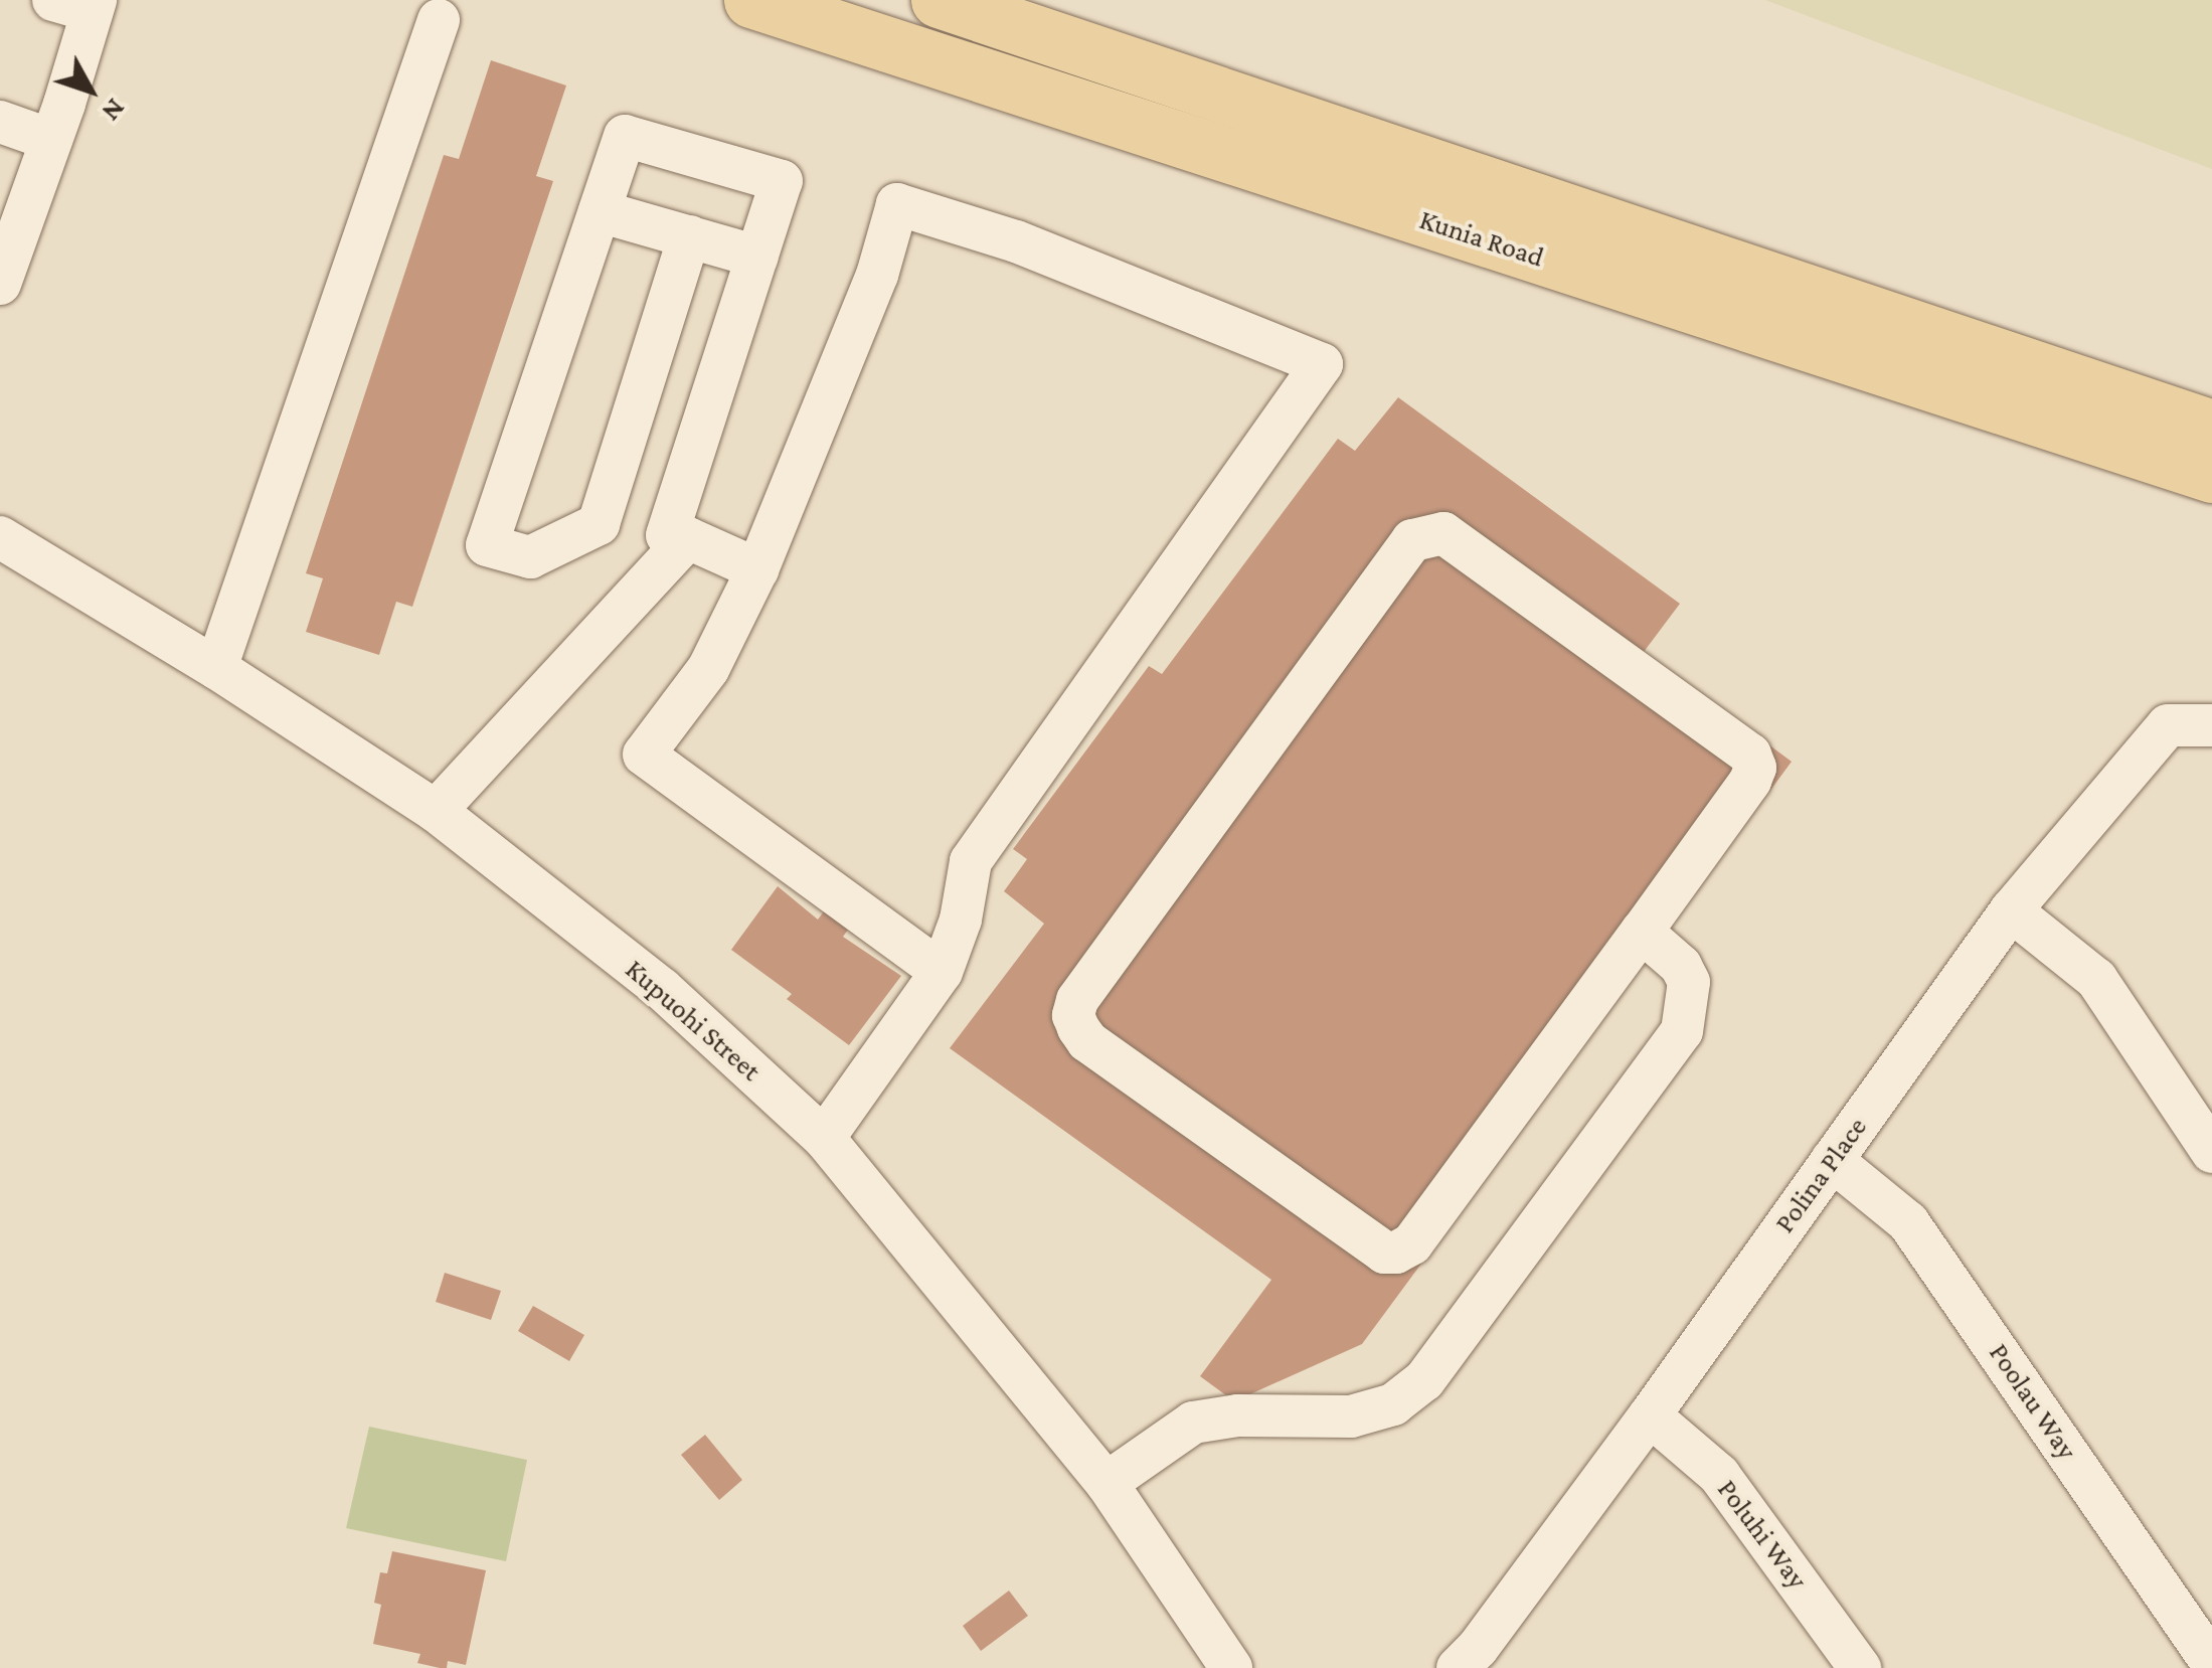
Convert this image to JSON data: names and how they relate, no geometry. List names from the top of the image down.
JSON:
{
  "streets": {
    "main road": ["Kunia Road"],
    "street": [
      "Kupuohi Street",
      "Polina Place",
      "Poolau Way",
      "Poluhi Way"
    ]
  },
  "crossings": [
    ["Polina Place", "Poolau Way"],
    ["Polina Place", "Poluhi Way"]
  ],
  "north": "bottom right"
}
